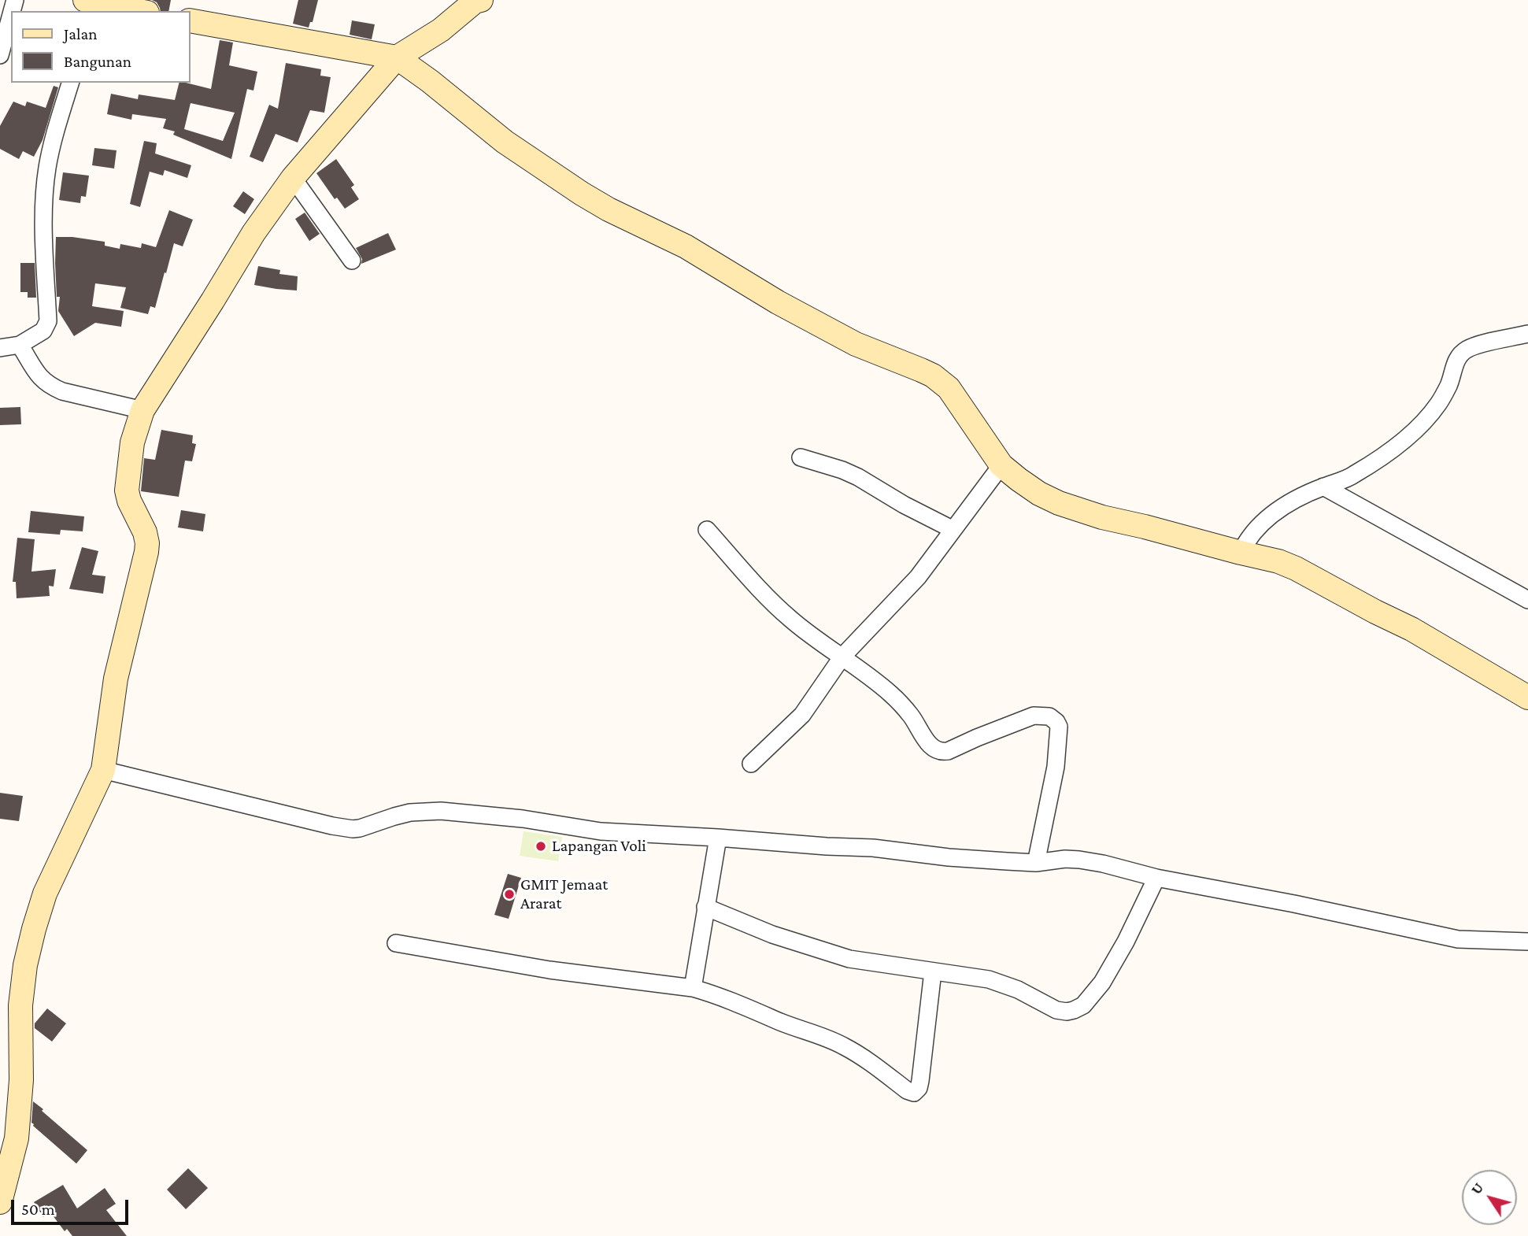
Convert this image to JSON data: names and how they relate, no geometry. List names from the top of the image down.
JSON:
{
  "places": ["Lapangan Voli", "GMIT Jemaat Ararat"],
  "legend": ["Jalan", "Bangunan"],
  "scale_bar": "50 m",
  "north": "top left"
}
